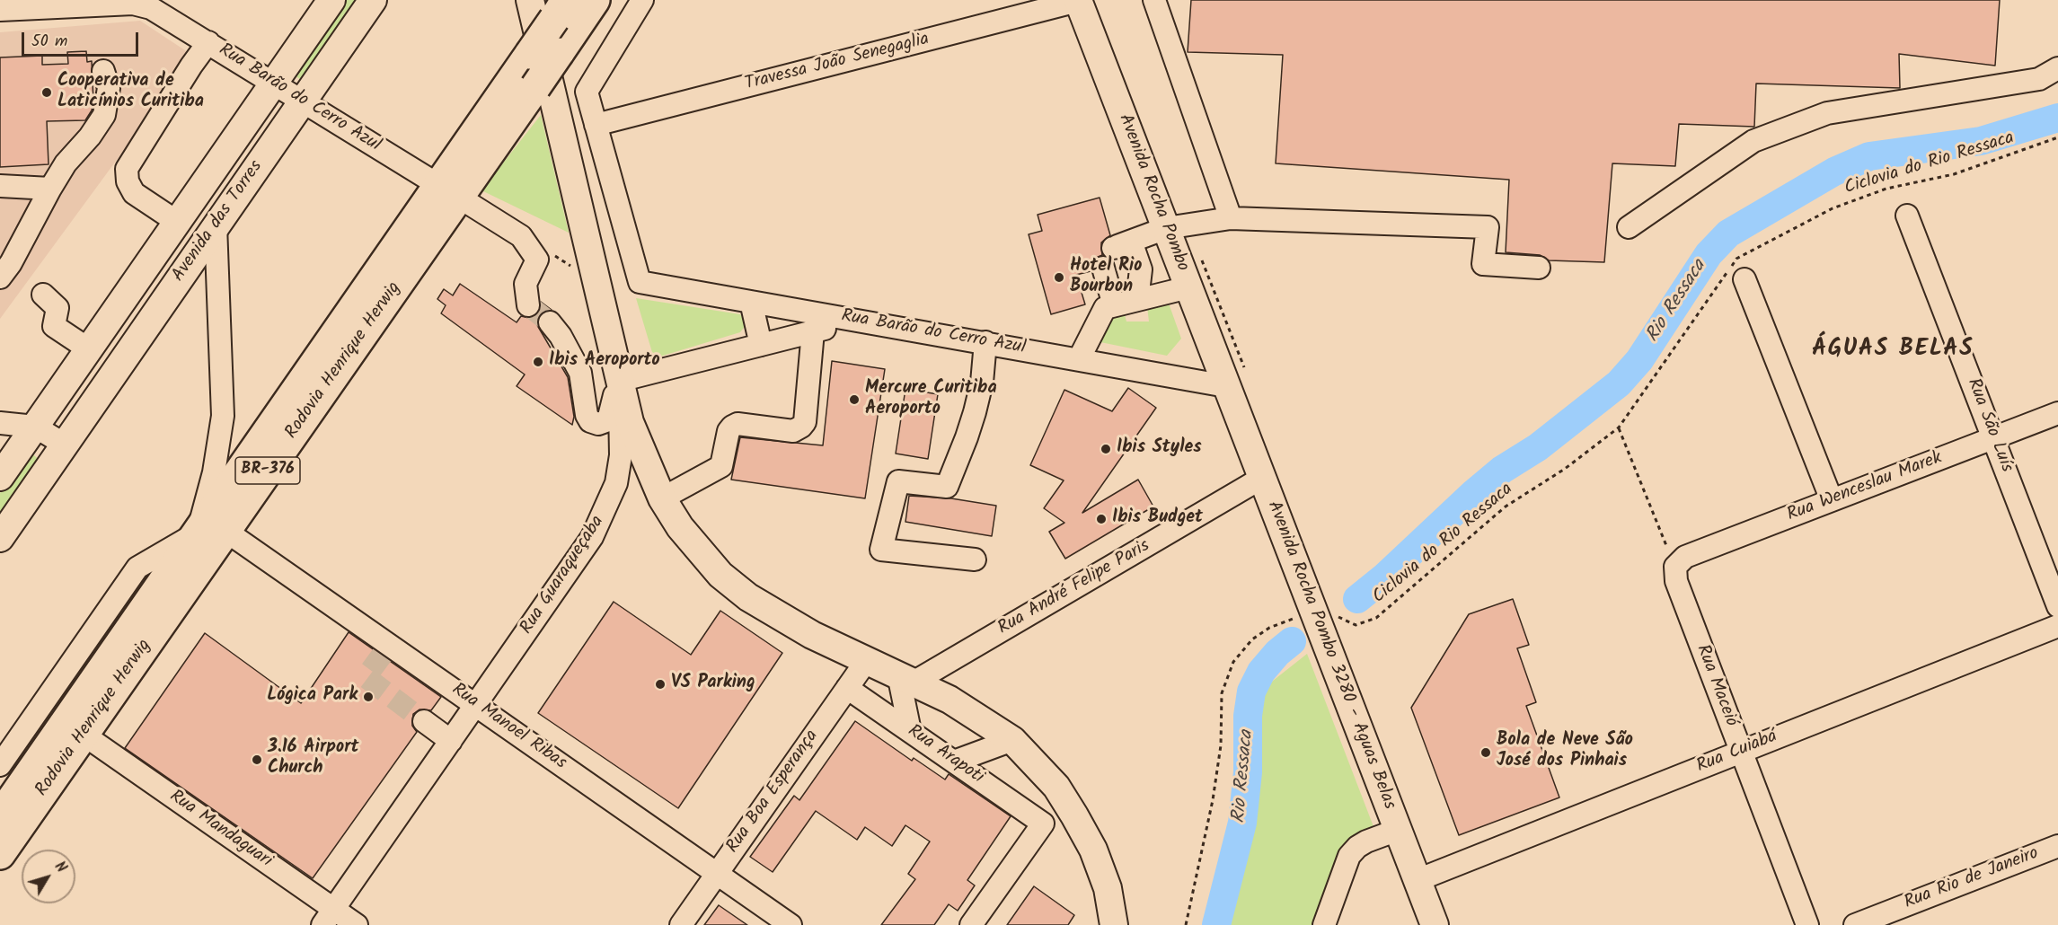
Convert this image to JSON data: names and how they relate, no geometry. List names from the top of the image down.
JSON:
{
  "streets": {
    "highway": ["Rodovia Henrique Herwig", "BR-376"],
    "main road": ["Avenida Rocha Pombo", "Avenida das Torres", "Avenida Rocha Pombo 3280 - Aguas Belas"],
    "street": [
      "Travessa João Senegaglia",
      "Rua Barão do Cerro Azul",
      "Rua São Luís",
      "Rua Wenceslau Marek",
      "Rua Guaraqueçaba",
      "Rua André Felipe Paris",
      "Rua Maceió",
      "Rua Manoel Ribas",
      "Rua Cuiabá",
      "Rua Arapoti",
      "Rua Boa Esperança",
      "Rua Mandaguari",
      "Rua Rio de Janeiro"
    ],
    "path": ["Ciclovia do Rio Ressaca"]
  },
  "crossings": [
    ["Travessa João Senegaglia", "Rua Barão do Cerro Azul"],
    ["Travessa João Senegaglia", "Avenida Rocha Pombo"],
    ["Rua Barão do Cerro Azul", "Avenida Rocha Pombo"],
    ["Rua Barão do Cerro Azul", "Avenida das Torres"],
    ["Rua Barão do Cerro Azul", "Rodovia Henrique Herwig"],
    ["Rua Barão do Cerro Azul", "Avenida Rocha Pombo 3280 - Aguas Belas"],
    ["Ciclovia do Rio Ressaca", "Avenida Rocha Pombo 3280 - Aguas Belas"],
    ["Avenida Rocha Pombo", "Avenida Rocha Pombo 3280 - Aguas Belas"],
    ["Rodovia Henrique Herwig", "Rua Manoel Ribas"],
    ["Rodovia Henrique Herwig", "Rua Mandaguari"],
    ["Rua São Luís", "Rua Wenceslau Marek"],
    ["Rua Wenceslau Marek", "Rua Maceió"],
    ["Rua Guaraqueçaba", "Rua Manoel Ribas"],
    ["Rua Guaraqueçaba", "Rua Mandaguari"],
    ["Rua André Felipe Paris", "Avenida Rocha Pombo 3280 - Aguas Belas"],
    ["Avenida Rocha Pombo 3280 - Aguas Belas", "Rua Cuiabá"],
    ["Rua Maceió", "Rua Cuiabá"],
    ["Rua Manoel Ribas", "Rua Boa Esperança"],
    ["Rua Arapoti", "Rua Boa Esperança"]
  ],
  "districts": ["ÁGUAS BELAS"],
  "water": ["Rio Ressaca"],
  "places": [
    "Cooperativa de Laticínios Curitiba",
    "Hotel Rio Bourbon",
    "Ibis Aeroporto",
    "Mercure Curitiba Aeroporto",
    "Ibis Styles",
    "Ibis Budget",
    "VS Parking",
    "Lógica Park",
    "Bola de Neve São José dos Pinhais",
    "3.16 Airport Church"
  ],
  "scale_bar": "50 m",
  "north": "top right"
}
